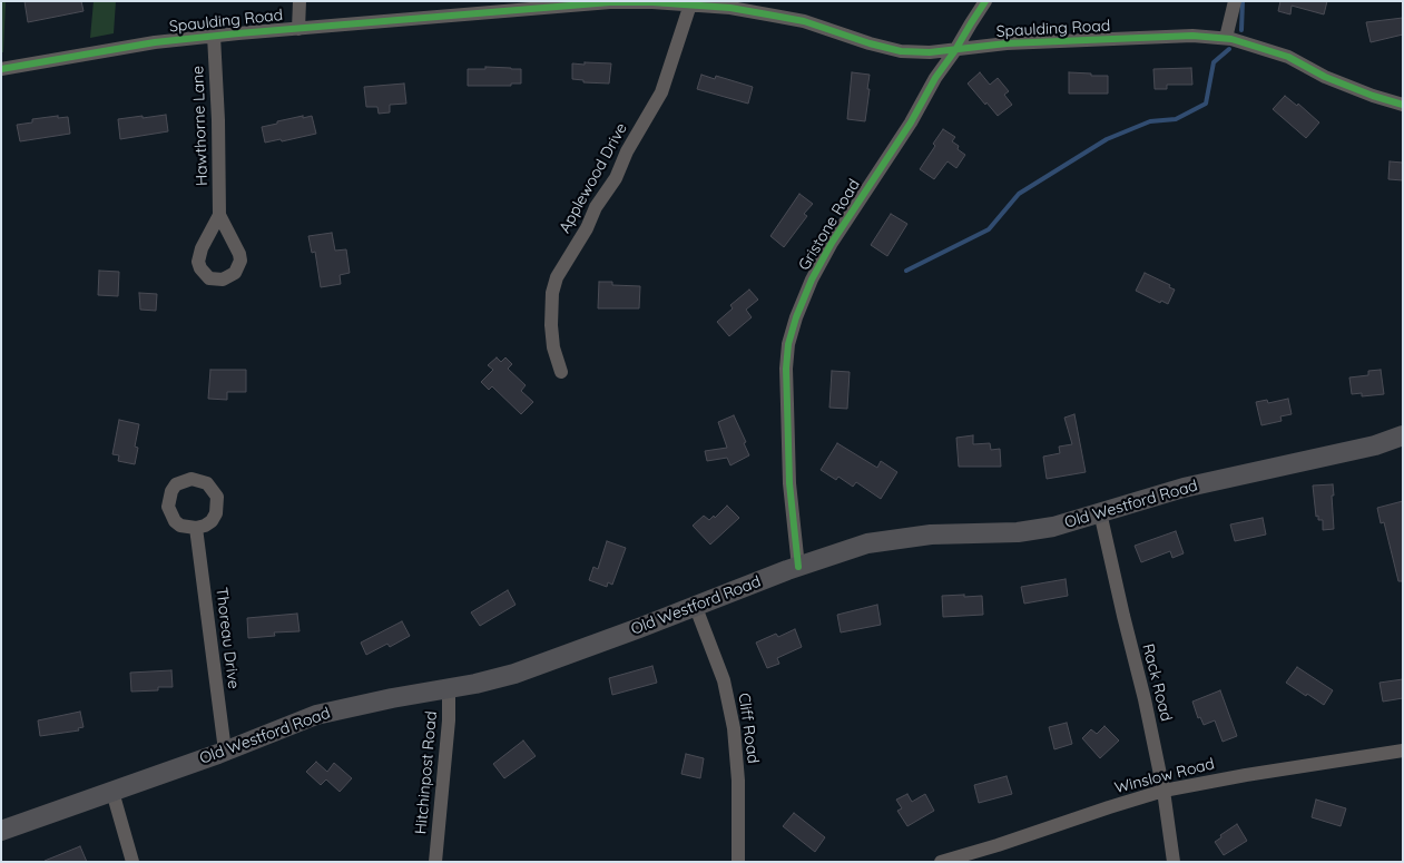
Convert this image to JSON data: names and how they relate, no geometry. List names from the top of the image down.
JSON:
{
  "streets": {
    "main road": ["Old Westford Road"],
    "street": [
      "Spaulding Road",
      "Hawthorne Lane",
      "Applewood Drive",
      "Gristone Road",
      "Thoreau Drive",
      "Rack Road",
      "Cliff Road",
      "Hitchinpost Road",
      "Winslow Road"
    ]
  },
  "crossings": [
    ["Spaulding Road", "Hawthorne Lane"],
    ["Spaulding Road", "Applewood Drive"],
    ["Spaulding Road", "Gristone Road"],
    ["Gristone Road", "Old Westford Road"],
    ["Old Westford Road", "Thoreau Drive"],
    ["Old Westford Road", "Rack Road"],
    ["Old Westford Road", "Cliff Road"],
    ["Old Westford Road", "Hitchinpost Road"],
    ["Rack Road", "Winslow Road"]
  ]
}
